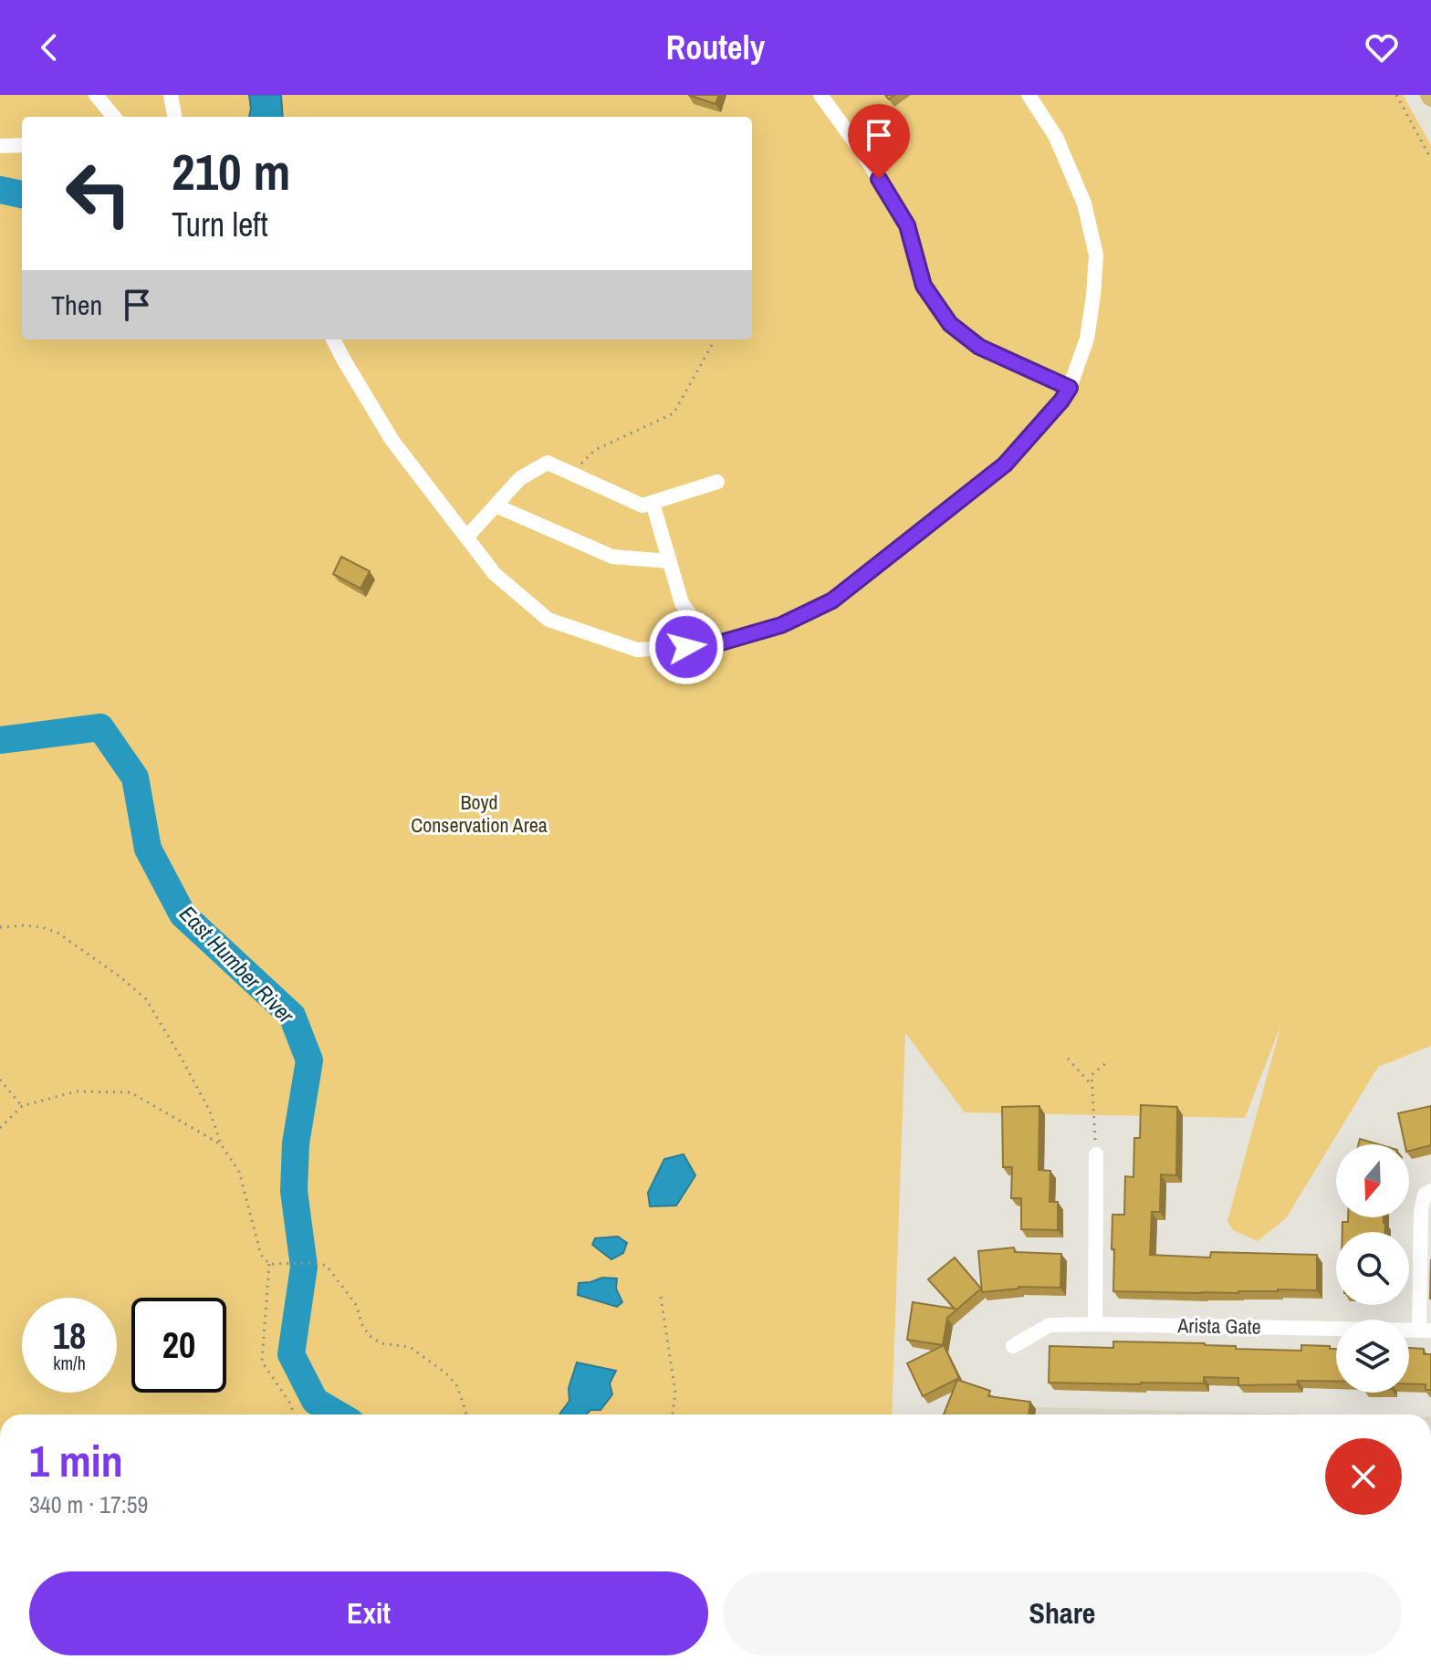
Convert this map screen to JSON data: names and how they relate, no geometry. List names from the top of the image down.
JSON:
{
  "streets": {
    "street": ["Arista Gate"]
  },
  "water": ["East Humber River"],
  "parks": ["Boyd Conservation Area"],
  "north": "bottom",
  "page": {
    "header": "Routely",
    "turn": ["210 m", "Turn left"],
    "then": "Then",
    "speed": "18 km/h",
    "limit": "20",
    "heading": ["1 min", "340 m · 17:59"],
    "buttons": ["Exit", "Share"]
  }
}
